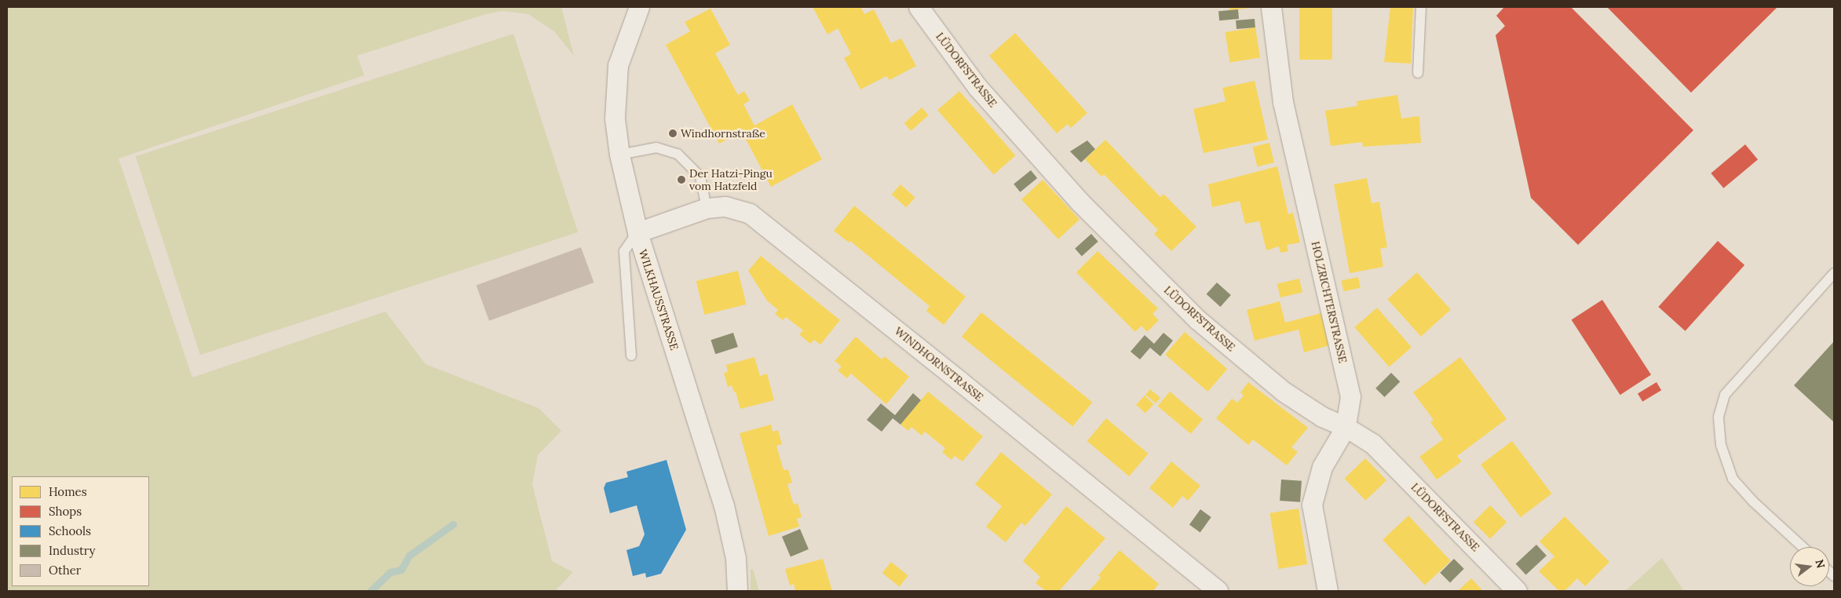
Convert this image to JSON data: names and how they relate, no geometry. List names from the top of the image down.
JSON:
{
  "streets": {
    "street": [
      "LÜDORFSTRASSE",
      "WILKHAUSSTRASSE",
      "HOLZRICHTERSTRASSE",
      "WINDHORNSTRASSE"
    ]
  },
  "crossings": [
    ["LÜDORFSTRASSE", "HOLZRICHTERSTRASSE"],
    ["WILKHAUSSTRASSE", "WINDHORNSTRASSE"]
  ],
  "places": ["Windhornstraße", "Der Hatzi-Pingu vom Hatzfeld"],
  "legend": [
    "Homes",
    "Shops",
    "Schools",
    "Industry",
    "Other"
  ],
  "north": "right"
}
